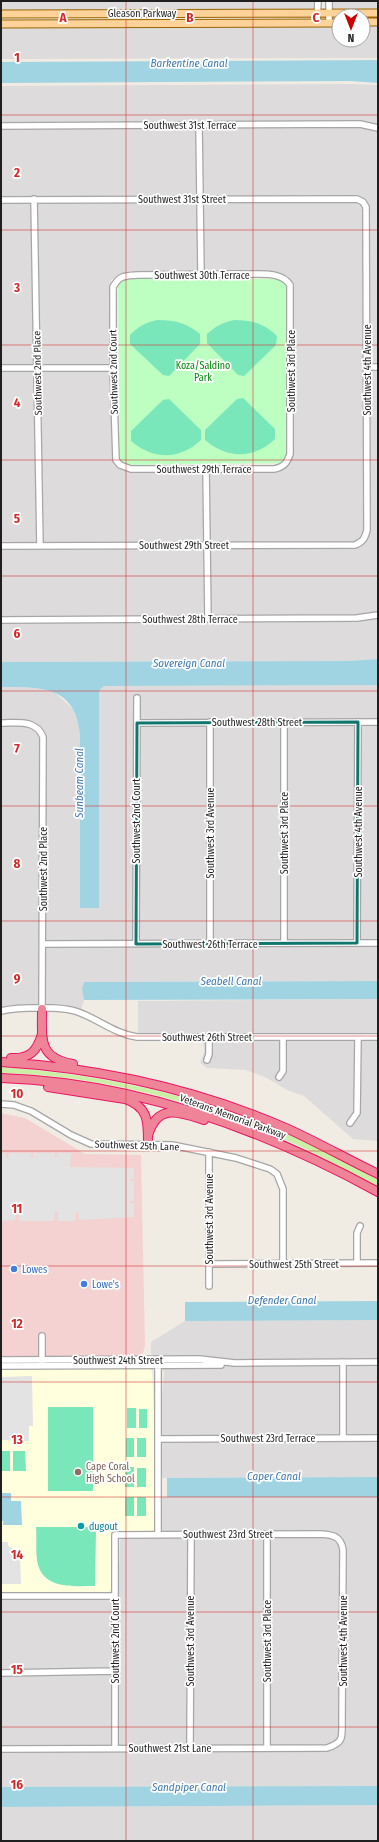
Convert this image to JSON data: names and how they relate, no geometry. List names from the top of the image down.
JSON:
{
  "streets": {
    "highway": ["Veterans Memorial Parkway"],
    "main road": ["Gleason Parkway"],
    "street": [
      "Southwest 31st Terrace",
      "Southwest 31st Street",
      "Southwest 30th Terrace",
      "Southwest 4th Avenue",
      "Southwest 3rd Place",
      "Southwest 2nd Court",
      "Southwest 2nd Place",
      "Southwest 29th Terrace",
      "Southwest 29th Street",
      "Southwest 28th Terrace",
      "Southwest 28th Street",
      "Southwest 3rd Avenue",
      "Southwest 26th Terrace",
      "Southwest 26th Street",
      "Southwest 25th Lane",
      "Southwest 25th Street",
      "Southwest 24th Street",
      "Southwest 23rd Terrace",
      "Southwest 23rd Street",
      "Southwest 21st Lane"
    ]
  },
  "crossings": [
    ["Southwest 31st Street", "Southwest 4th Avenue"],
    ["Southwest 31st Street", "Southwest 2nd Place"],
    ["Southwest 30th Terrace", "Southwest 3rd Place"],
    ["Southwest 30th Terrace", "Southwest 2nd Court"],
    ["Southwest 4th Avenue", "Southwest 29th Street"],
    ["Southwest 4th Avenue", "Southwest 28th Street"],
    ["Southwest 4th Avenue", "Southwest 26th Terrace"],
    ["Southwest 4th Avenue", "Southwest 23rd Street"],
    ["Southwest 4th Avenue", "Southwest 21st Lane"],
    ["Southwest 3rd Place", "Southwest 29th Terrace"],
    ["Southwest 3rd Place", "Southwest 28th Street"],
    ["Southwest 3rd Place", "Southwest 26th Terrace"],
    ["Southwest 3rd Place", "Southwest 23rd Street"],
    ["Southwest 3rd Place", "Southwest 21st Lane"],
    ["Southwest 2nd Court", "Southwest 29th Terrace"],
    ["Southwest 2nd Court", "Southwest 28th Street"],
    ["Southwest 2nd Court", "Southwest 26th Terrace"],
    ["Southwest 2nd Court", "Southwest 23rd Street"],
    ["Southwest 2nd Court", "Southwest 21st Lane"],
    ["Southwest 2nd Place", "Southwest 29th Street"],
    ["Southwest 2nd Place", "Southwest 26th Terrace"],
    ["Southwest 2nd Place", "Southwest 26th Street"],
    ["Southwest 28th Street", "Southwest 3rd Avenue"],
    ["Southwest 3rd Avenue", "Southwest 26th Terrace"],
    ["Southwest 3rd Avenue", "Southwest 25th Lane"],
    ["Southwest 3rd Avenue", "Southwest 25th Street"],
    ["Southwest 3rd Avenue", "Southwest 23rd Street"],
    ["Southwest 3rd Avenue", "Southwest 21st Lane"],
    ["Southwest 25th Lane", "Southwest 25th Street"]
  ],
  "water": [
    "Barkentine Canal",
    "Sovereign Canal",
    "Sunbeam Canal",
    "Seabell Canal",
    "Defender Canal",
    "Caper Canal",
    "Sandpiper Canal"
  ],
  "parks": ["Koza/Saldino Park"],
  "places": [
    "Lowes",
    "Lowe's",
    "Cape Coral High School",
    "dugout"
  ],
  "north": "bottom",
  "grid": {
    "columns": ["A", "B", "C"],
    "rows": [
      "1",
      "2",
      "3",
      "4",
      "5",
      "6",
      "7",
      "8",
      "9",
      "10",
      "11",
      "12",
      "13",
      "14",
      "15",
      "16"
    ]
  }
}
